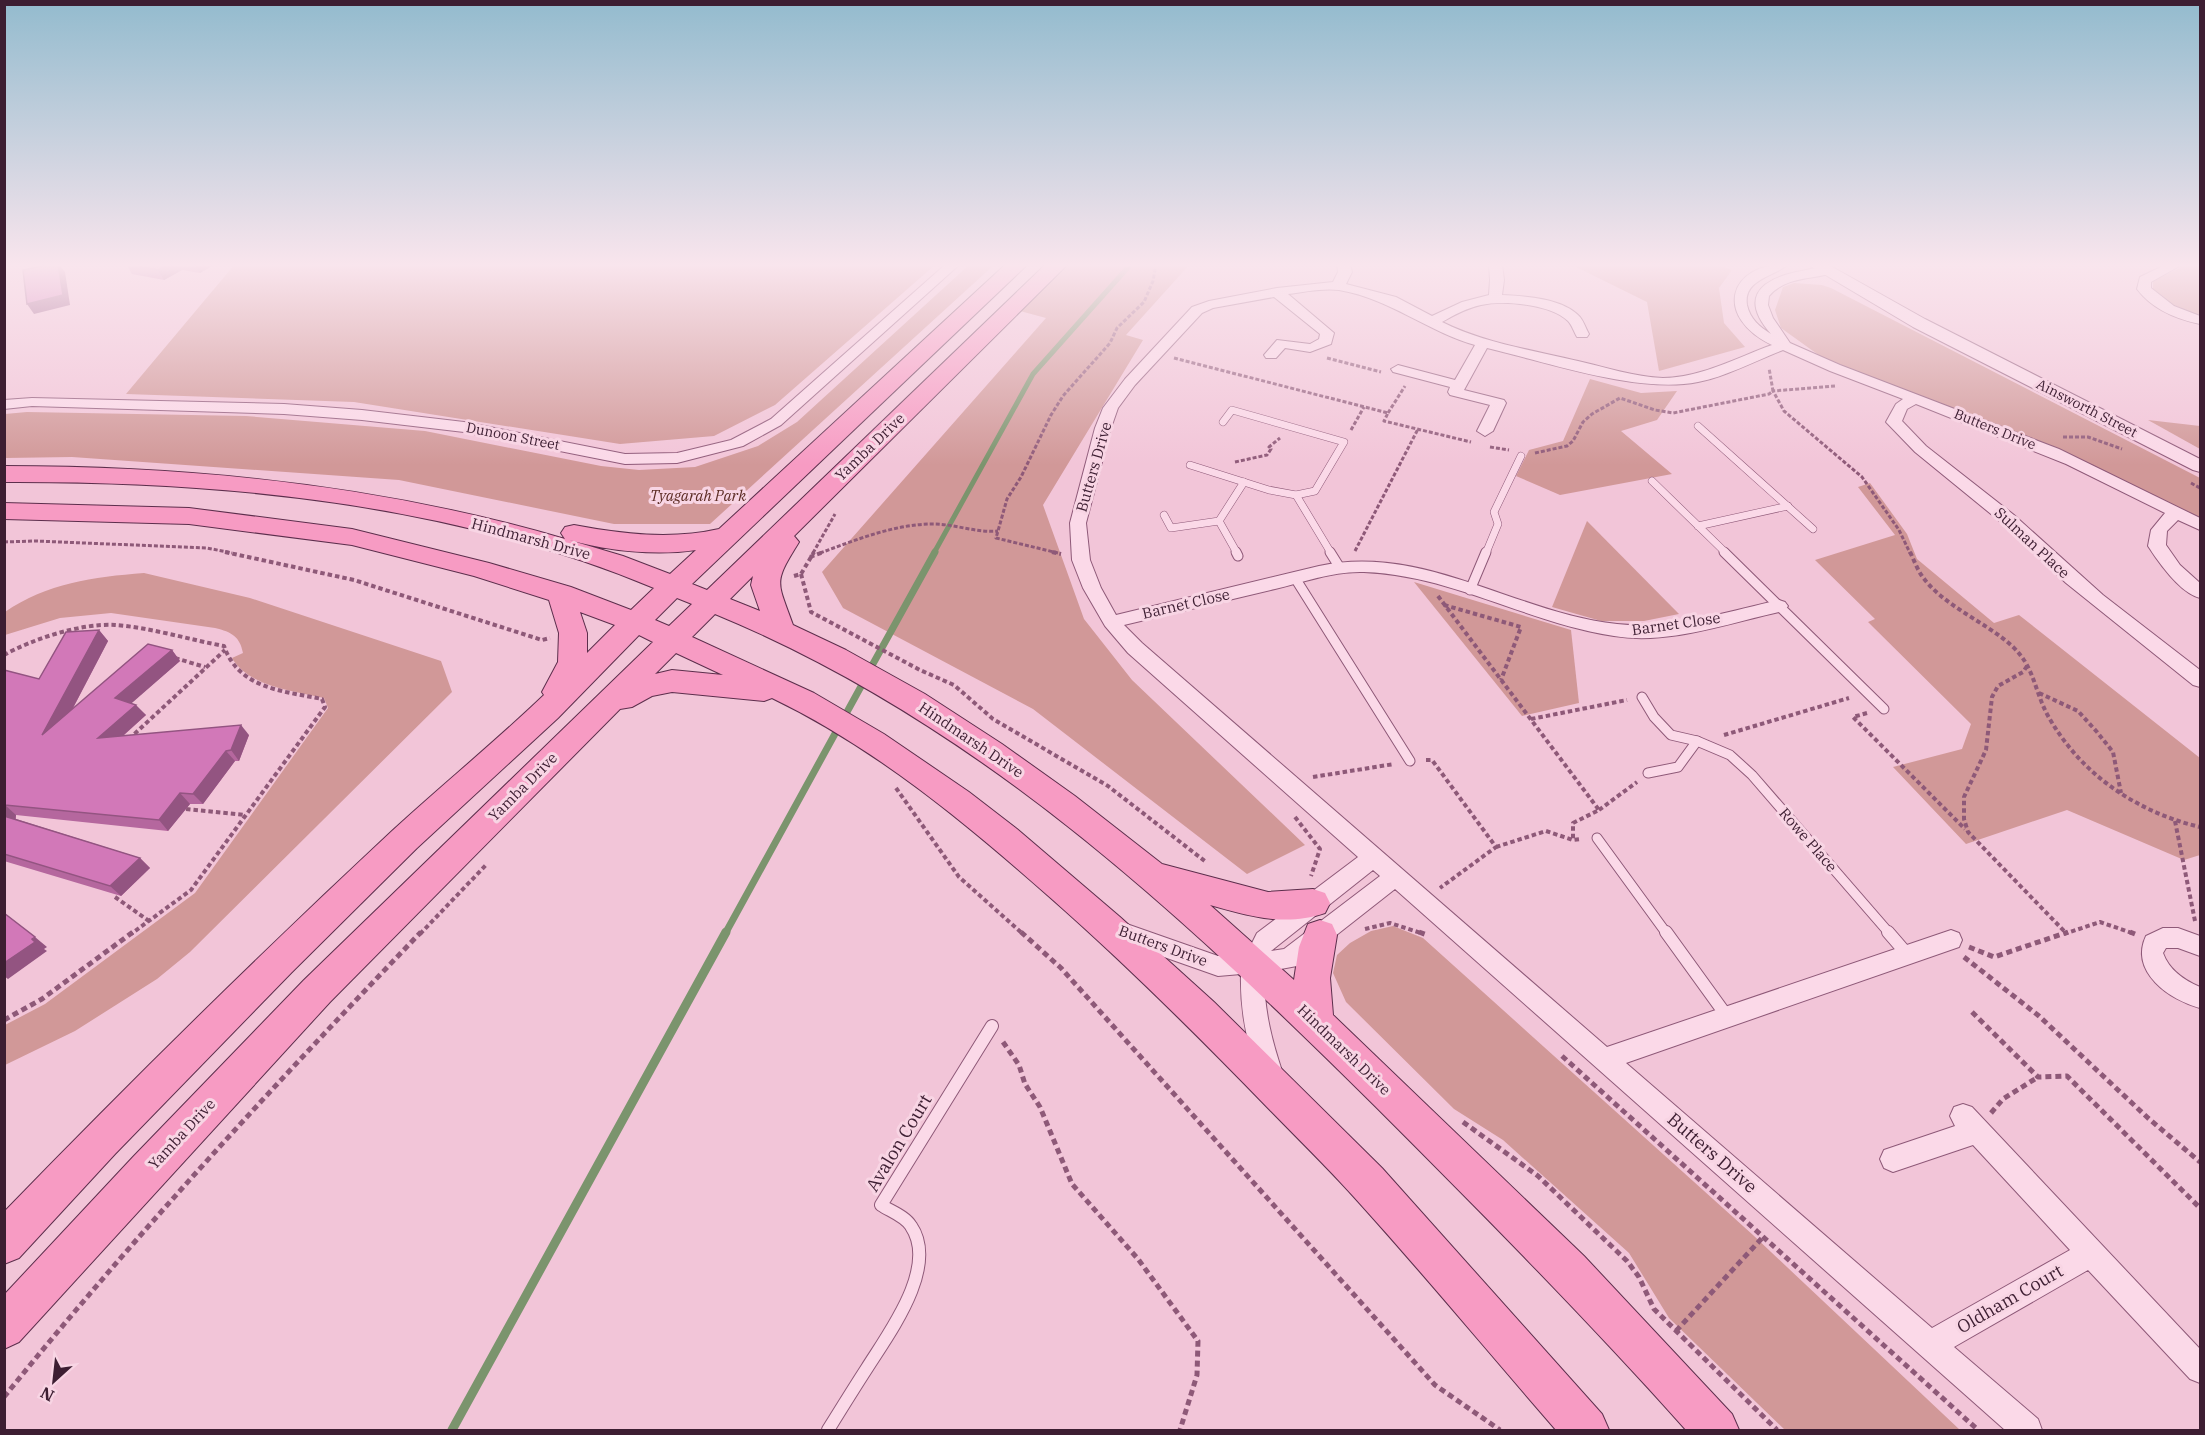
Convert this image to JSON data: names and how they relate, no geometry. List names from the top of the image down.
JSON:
{
  "streets": {
    "main road": ["Yamba Drive", "Hindmarsh Drive"],
    "street": [
      "Ainsworth Street",
      "Butters Drive",
      "Dunoon Street",
      "Sulman Place",
      "Barnet Close",
      "Oldham Court"
    ],
    "lane": ["Rowe Place", "Avalon Court"]
  },
  "crossings": [
    ["Butters Drive", "Hindmarsh Drive"],
    ["Butters Drive", "Sulman Place"],
    ["Butters Drive", "Barnet Close"],
    ["Butters Drive", "Oldham Court"],
    ["Yamba Drive", "Hindmarsh Drive"]
  ],
  "parks": ["Tyagarah Park"],
  "north": "bottom left"
}
